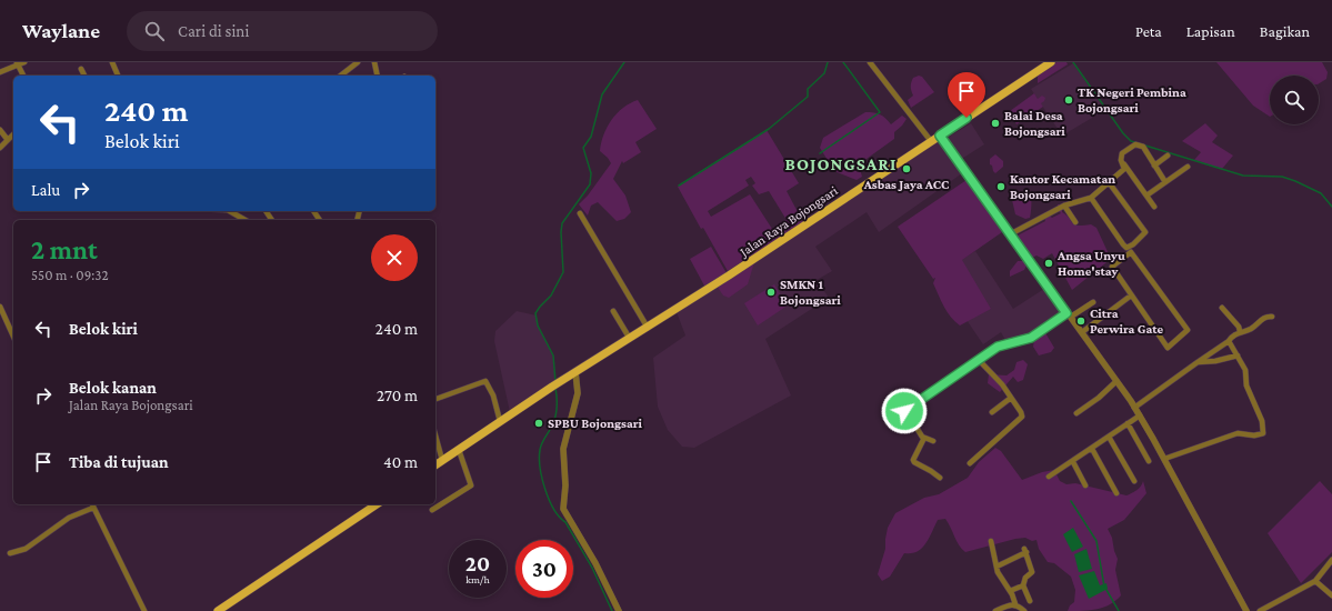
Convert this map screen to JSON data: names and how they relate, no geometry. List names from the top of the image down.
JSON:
{
  "streets": {
    "main road": ["Jalan Raya Bojongsari"]
  },
  "districts": ["BOJONGSARI"],
  "places": [
    "TK Negeri Pembina Bojongsari",
    "Balai Desa Bojongsari",
    "Asbas Jaya ACC",
    "Kantor Kecamatan Bojongsari",
    "Angsa Unyu Home'stay",
    "SMKN 1 Bojongsari",
    "Citra Perwira Gate",
    "SPBU Bojongsari"
  ],
  "page": {
    "header": "Waylane",
    "search": "Cari di sini",
    "nav": ["Peta", "Lapisan", "Bagikan"],
    "turn": ["240 m", "Belok kiri"],
    "then": "Lalu",
    "heading": ["2 mnt", "550 m · 09:32"],
    "list": [
      {
        "name": "Belok kiri",
        "value": "240 m"
      },
      {
        "name": "Belok kanan",
        "note": "Jalan Raya Bojongsari",
        "value": "270 m"
      },
      {
        "name": "Tiba di tujuan",
        "value": "40 m"
      }
    ],
    "speed": "20 km/h",
    "limit": "30"
  }
}
